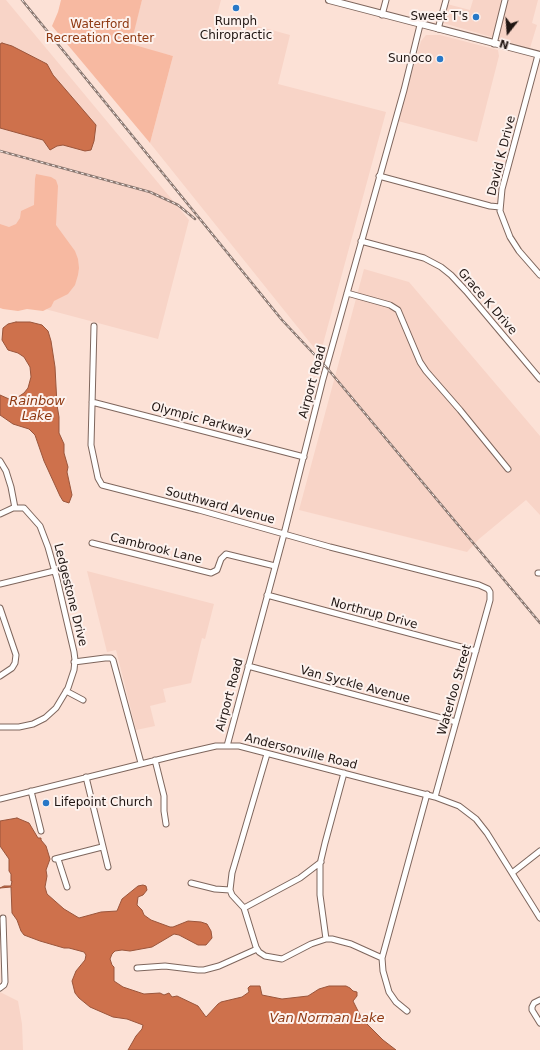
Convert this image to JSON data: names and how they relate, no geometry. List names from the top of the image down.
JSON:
{
  "streets": {
    "street": [
      "David K Drive",
      "Grace K Drive",
      "Airport Road",
      "Olympic Parkway",
      "Southward Avenue",
      "Cambrook Lane",
      "Ledgestone Drive",
      "Northrup Drive",
      "Van Syckle Avenue",
      "Waterloo Street",
      "Andersonville Road"
    ]
  },
  "crossings": [
    ["Grace K Drive", "Airport Road"],
    ["Airport Road", "Olympic Parkway"],
    ["Airport Road", "Southward Avenue"],
    ["Airport Road", "Cambrook Lane"],
    ["Airport Road", "Northrup Drive"],
    ["Airport Road", "Van Syckle Avenue"],
    ["Airport Road", "Andersonville Road"],
    ["Olympic Parkway", "Southward Avenue"],
    ["Southward Avenue", "Waterloo Street"],
    ["Northrup Drive", "Waterloo Street"],
    ["Van Syckle Avenue", "Waterloo Street"],
    ["Waterloo Street", "Andersonville Road"]
  ],
  "water": ["Rainbow Lake", "Van Norman Lake"],
  "parks": ["Waterford Recreation Center"],
  "places": [
    "Rumph Chiropractic",
    "Sweet T's",
    "Sunoco",
    "Lifepoint Church"
  ],
  "north": "bottom"
}
